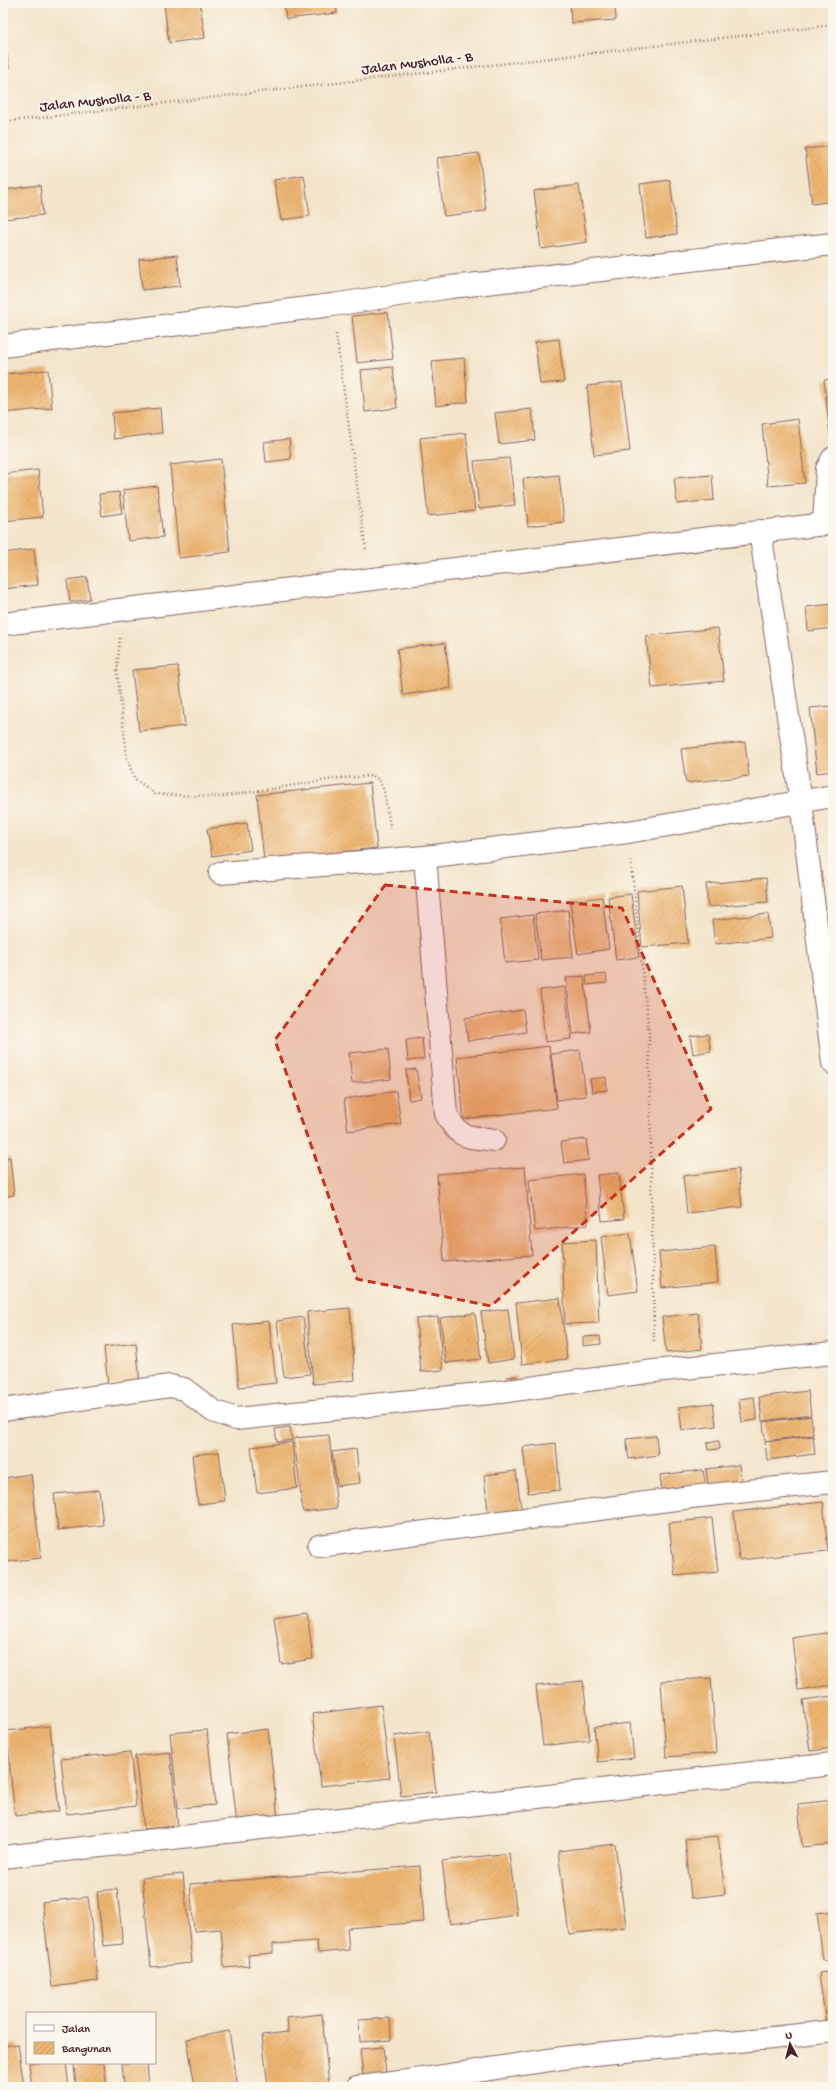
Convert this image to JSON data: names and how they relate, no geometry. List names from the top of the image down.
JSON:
{
  "streets": {
    "path": ["Jalan Musholla - B"]
  },
  "legend": ["Jalan", "Bangunan"],
  "north": "top"
}
